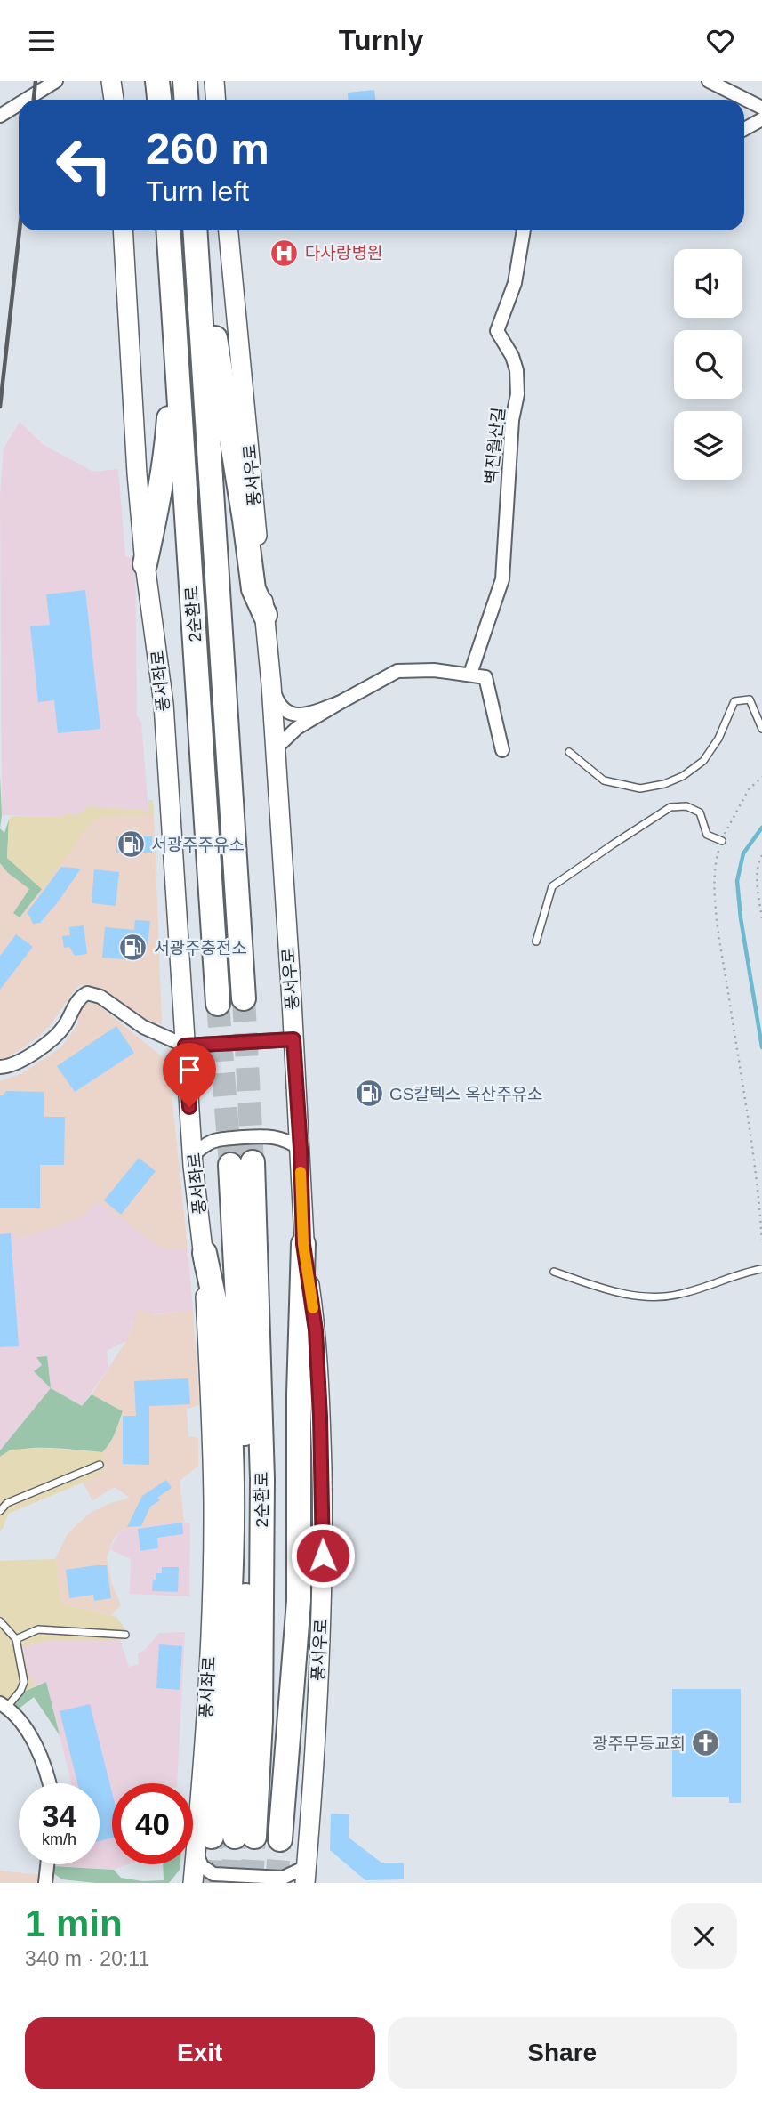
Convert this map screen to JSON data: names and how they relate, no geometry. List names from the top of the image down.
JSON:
{
  "streets": {
    "highway": ["2순환로"],
    "street": ["벽진월산길", "풍서우로", "풍서좌로"]
  },
  "places": {
    "hospital": ["다사랑병원"],
    "fuel station": ["서광주주유소", "서광주충전소", "GS칼텍스 옥산주유소"],
    "church": ["광주무등교회"]
  },
  "page": {
    "header": "Turnly",
    "turn": ["260 m", "Turn left"],
    "speed": "34 km/h",
    "limit": "40",
    "heading": ["1 min", "340 m · 20:11"],
    "buttons": ["Exit", "Share"]
  }
}
